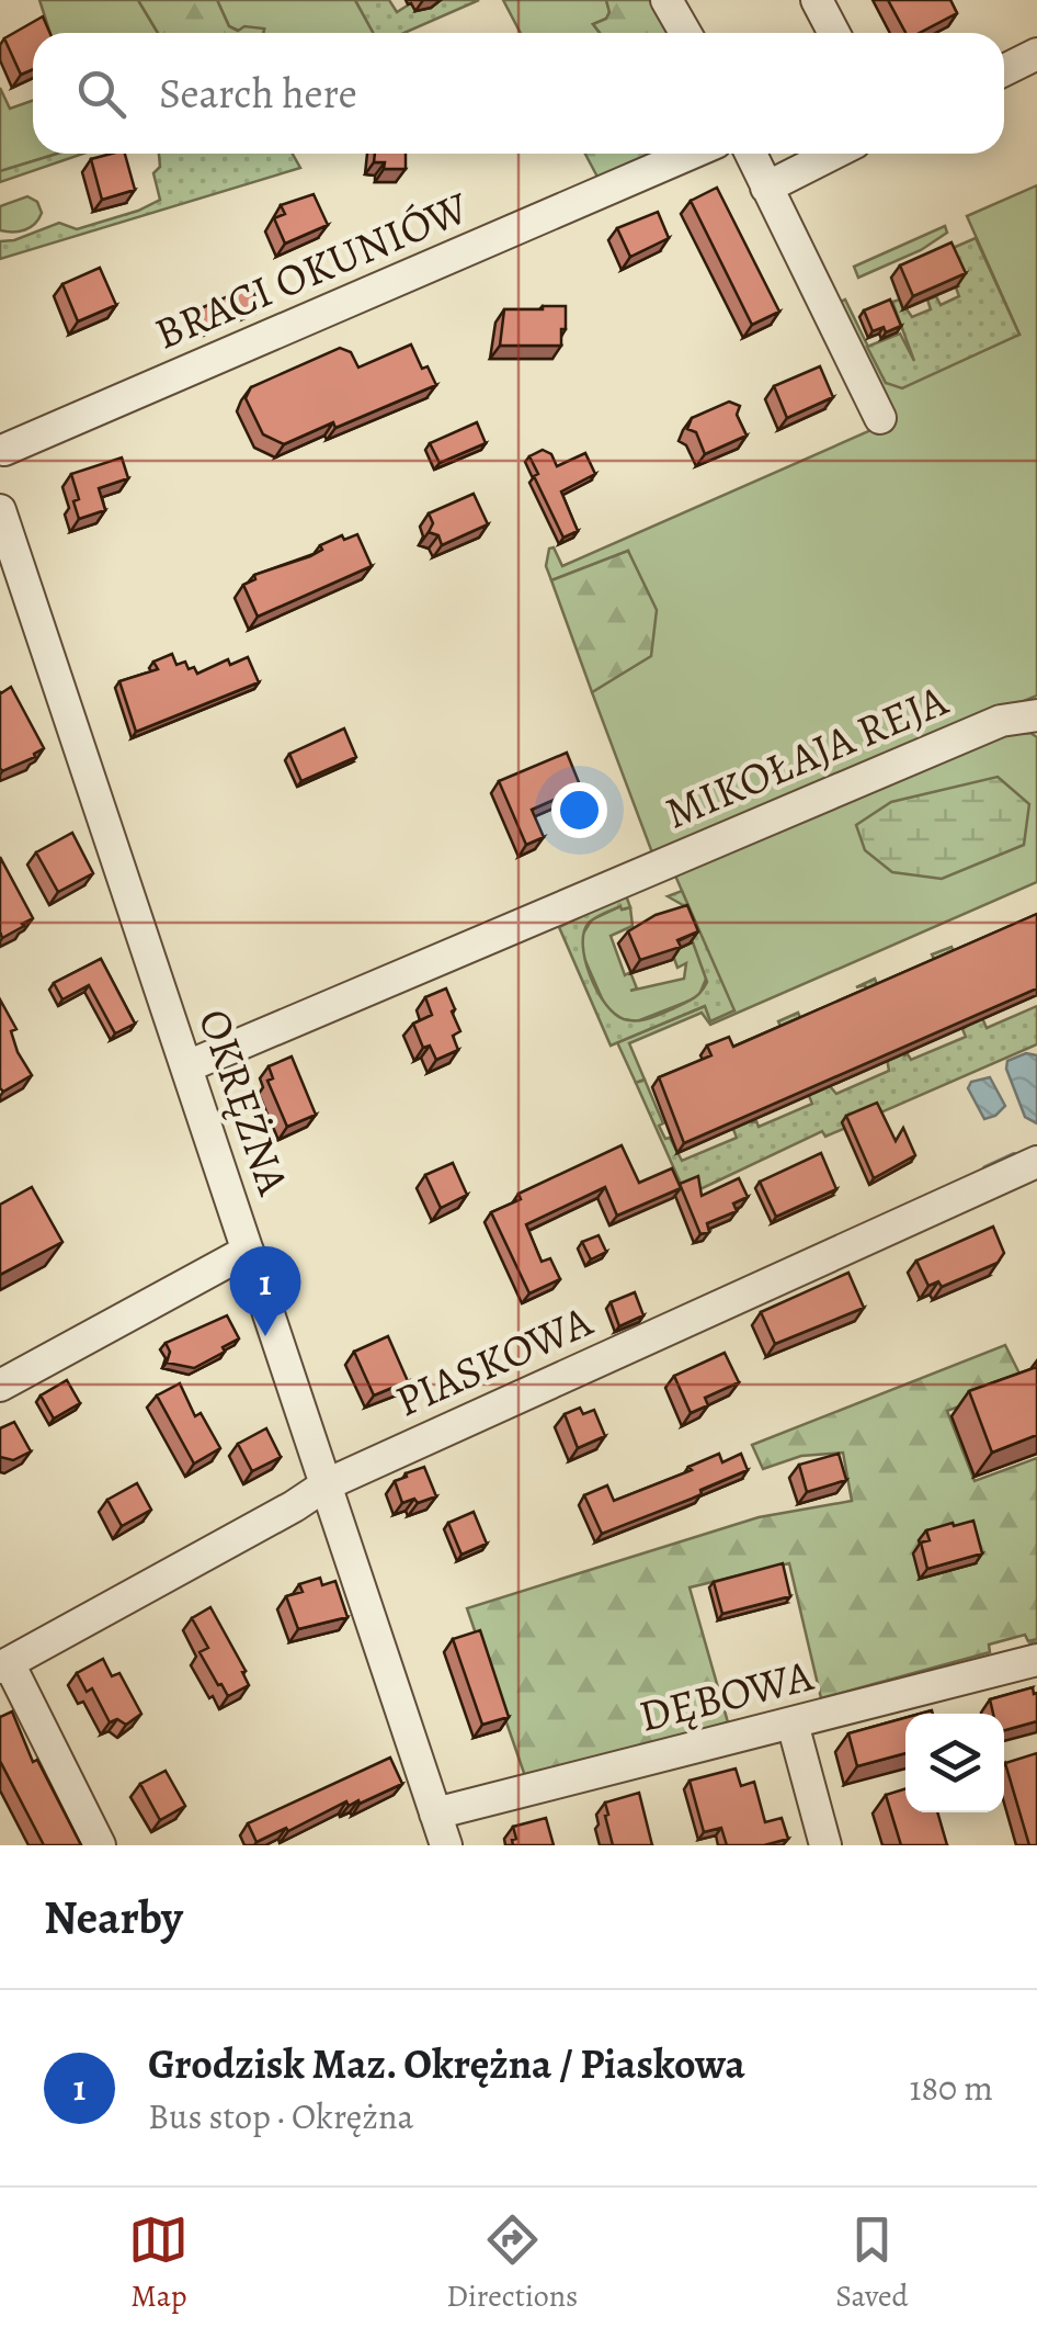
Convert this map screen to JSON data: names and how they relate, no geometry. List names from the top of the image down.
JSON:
{
  "streets": {
    "street": [
      "BRACI OKUNIÓW",
      "MIKOŁAJA REJA",
      "OKRĘŻNA",
      "PIASKOWA",
      "DĘBOWA"
    ]
  },
  "crossings": [
    ["MIKOŁAJA REJA", "OKRĘŻNA"],
    ["OKRĘŻNA", "PIASKOWA"],
    ["OKRĘŻNA", "DĘBOWA"]
  ],
  "page": {
    "search": "Search here",
    "pins": "1",
    "heading": "Nearby",
    "list": [
      {
        "mark": "1",
        "name": "Grodzisk Maz. Okrężna / Piaskowa",
        "note": "Bus stop · Okrężna",
        "value": "180 m"
      }
    ],
    "nav": ["Map", "Directions", "Saved"]
  }
}
